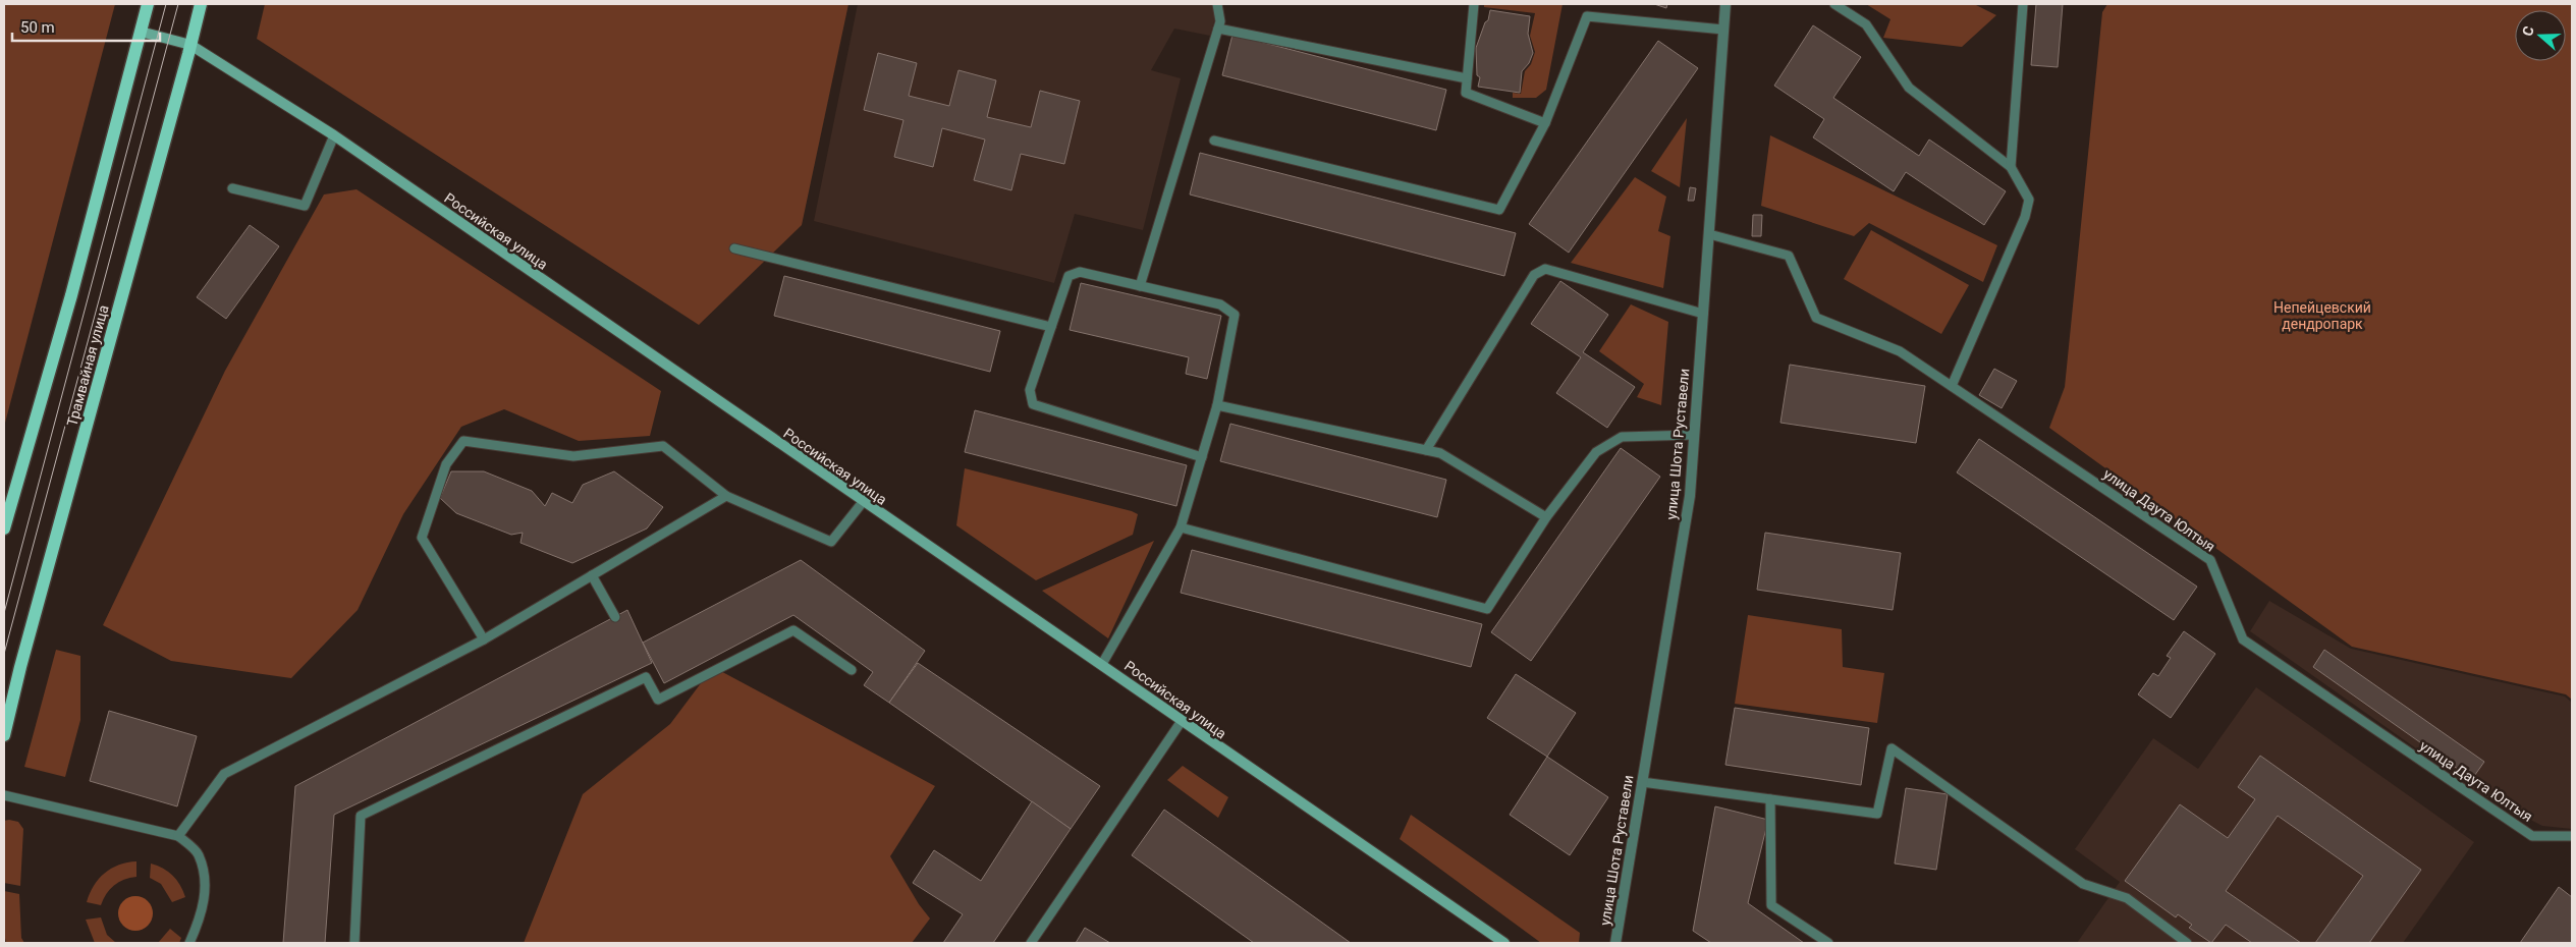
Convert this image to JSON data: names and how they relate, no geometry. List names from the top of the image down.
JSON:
{
  "streets": {
    "main road": ["Российская улица", "Трамвайная улица"],
    "street": ["улица Шота Руставели"],
    "lane": ["улица Даута Юлтыя"]
  },
  "crossings": [
    ["Российская улица", "Трамвайная улица"],
    ["улица Шота Руставели", "улица Даута Юлтыя"]
  ],
  "parks": ["Непейцевский дендропарк"],
  "scale_bar": "50 m",
  "north": "left"
}
